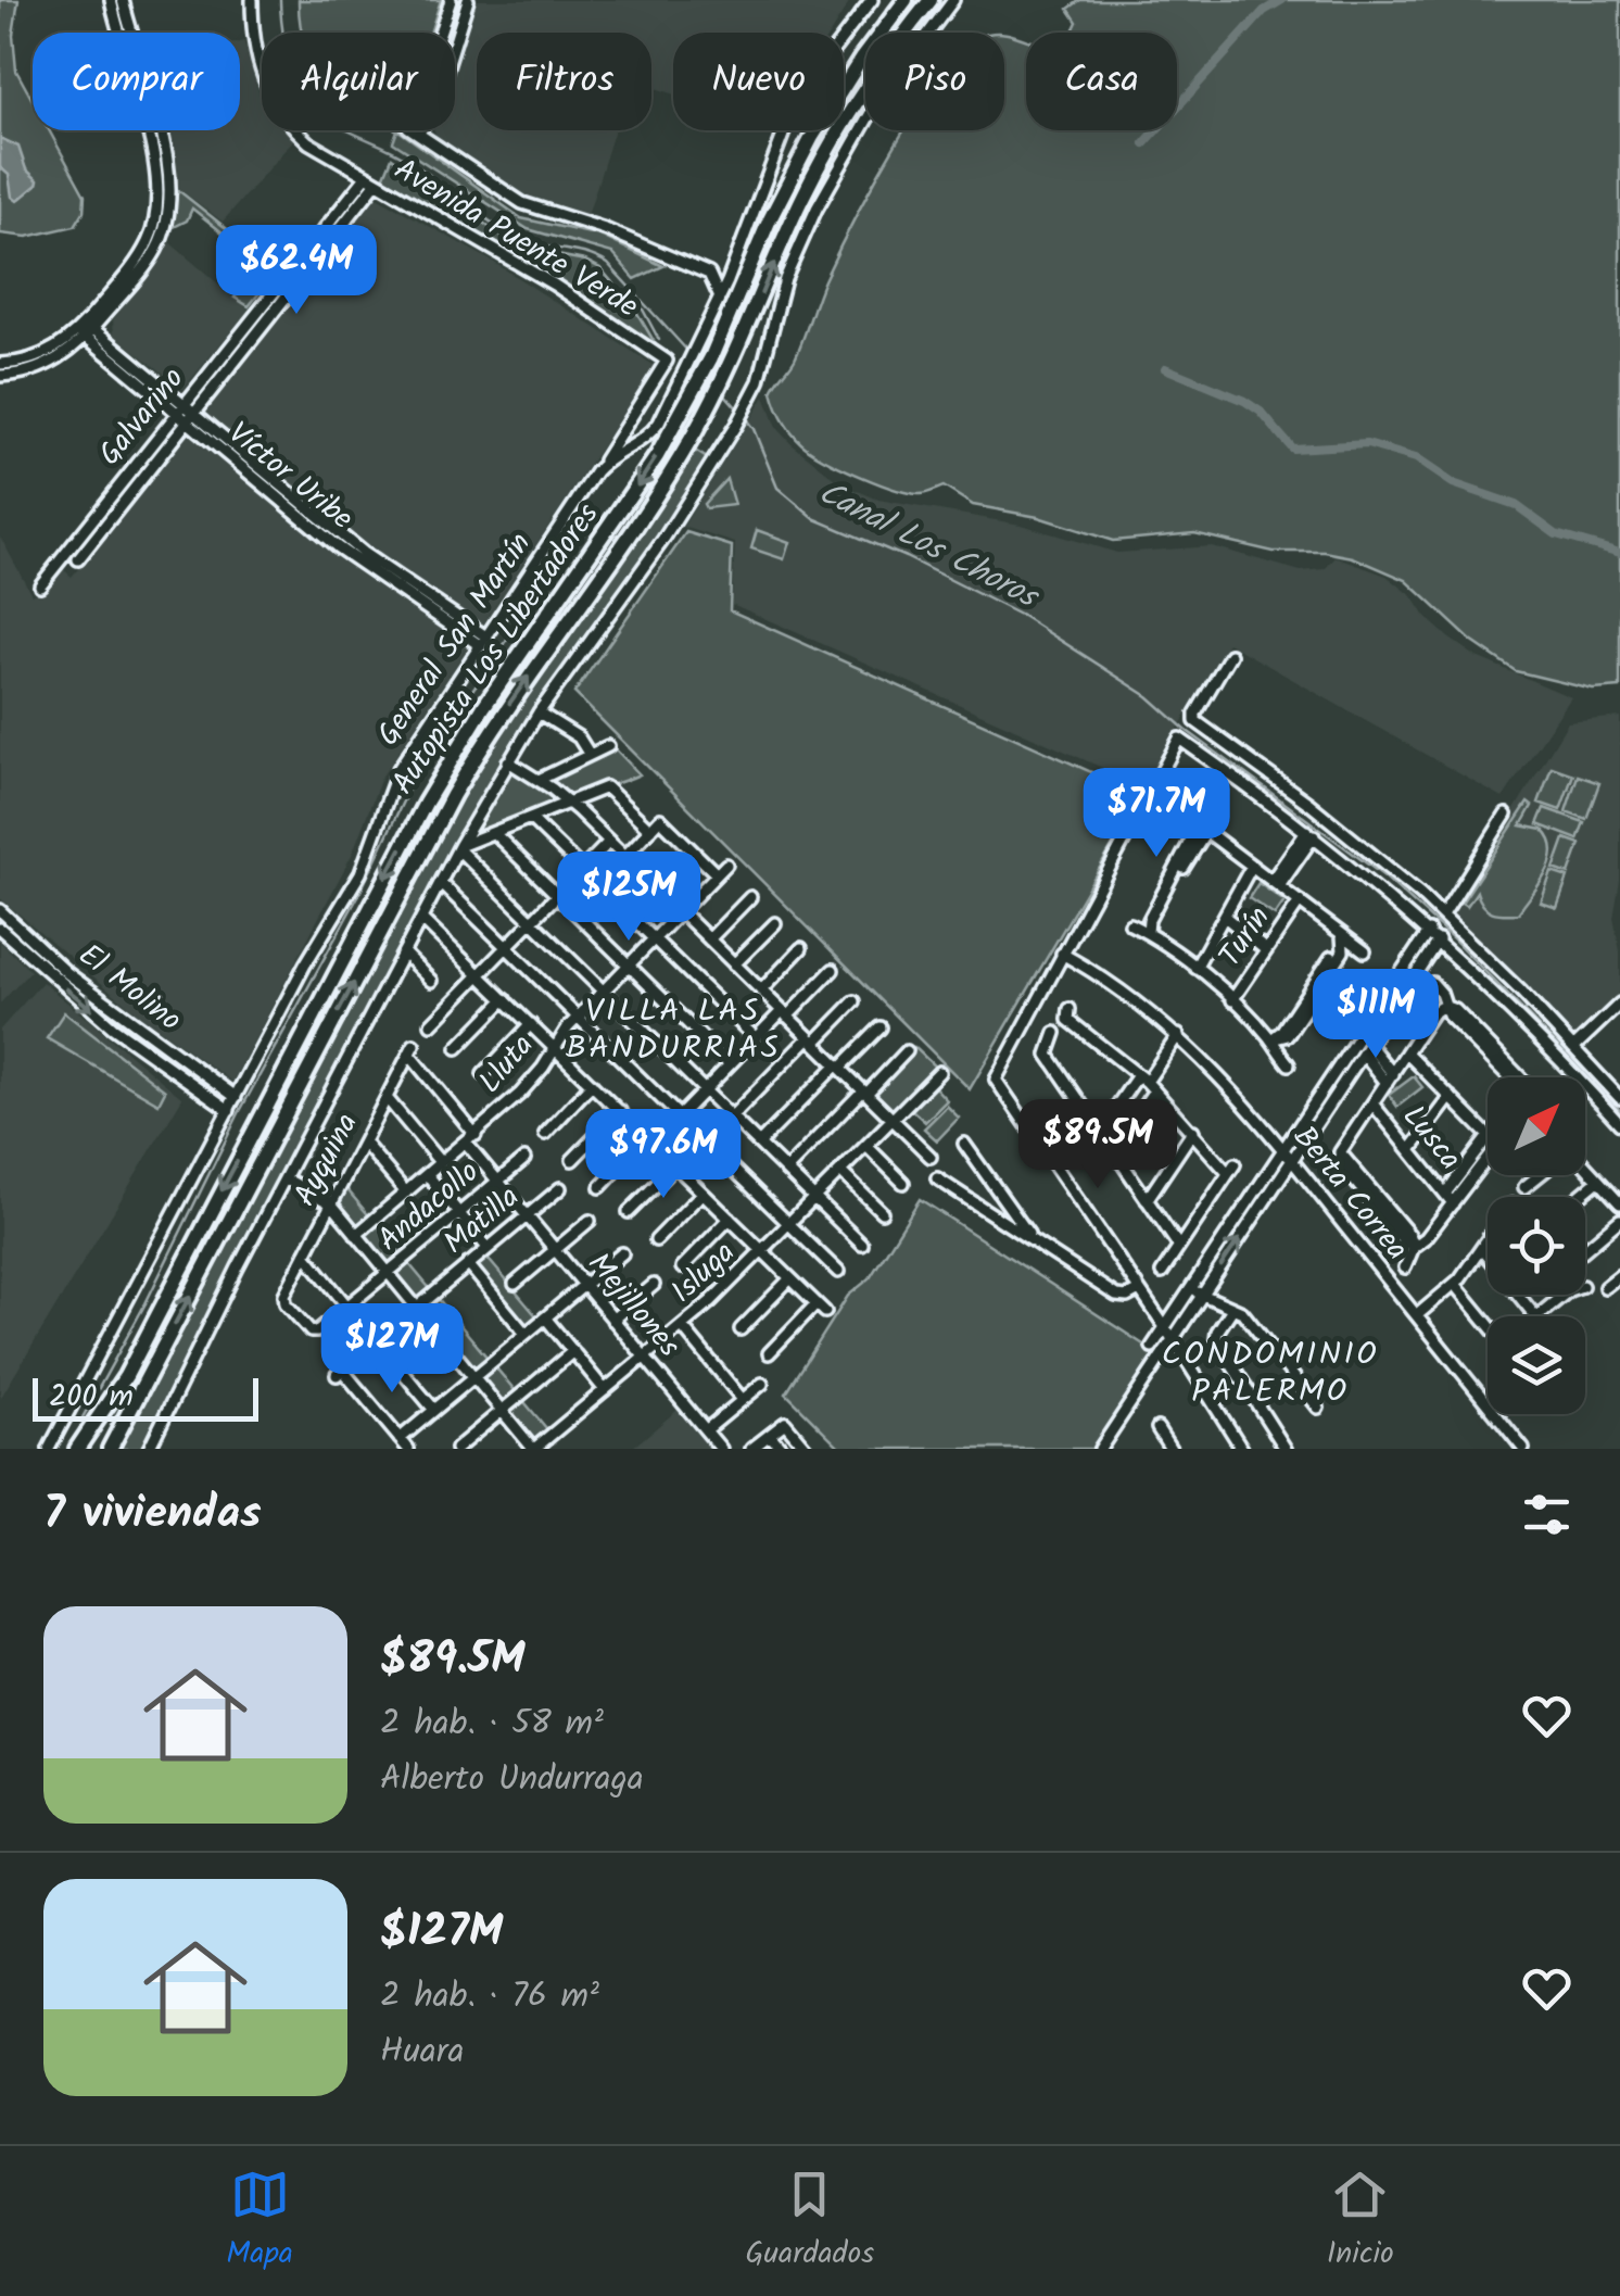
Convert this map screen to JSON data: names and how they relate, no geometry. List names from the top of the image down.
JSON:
{
  "streets": {
    "highway": ["Autopista Los Libertadores"],
    "street": [
      "Avenida Puente Verde",
      "Galvarino",
      "Víctor Uribe",
      "General San Martín",
      "Turín",
      "El Molino",
      "Lluta",
      "Lusca",
      "Ayquina",
      "Berta Correa",
      "Andacollo",
      "Matilla",
      "Isluga",
      "Mejillones"
    ]
  },
  "crossings": [
    ["Avenida Puente Verde", "Galvarino"],
    ["Avenida Puente Verde", "General San Martín"],
    ["Galvarino", "Víctor Uribe"],
    ["Víctor Uribe", "General San Martín"],
    ["General San Martín", "El Molino"],
    ["Lluta", "Ayquina"],
    ["Lluta", "Mejillones"],
    ["Ayquina", "Andacollo"],
    ["Andacollo", "Mejillones"],
    ["Matilla", "Mejillones"],
    ["Isluga", "Mejillones"]
  ],
  "districts": ["VILLA LAS BANDURRIAS", "CONDOMINIO PALERMO"],
  "water": ["Canal Los Choros"],
  "scale_bar": "200 m",
  "north": "top right",
  "page": {
    "chip": [
      "Comprar",
      "Alquilar",
      "Filtros",
      "Nuevo",
      "Piso",
      "Casa"
    ],
    "price": [
      "$62.4M",
      "$71.7M",
      "$125M",
      "$111M",
      "$89.5M",
      "$97.6M",
      "$127M"
    ],
    "scale": "200 m",
    "heading": "7 viviendas",
    "list": [
      {
        "name": "$89.5M",
        "note": "2 hab. · 58 m² · Alberto Undurraga"
      },
      {
        "name": "$127M",
        "note": "2 hab. · 76 m² · Huara"
      }
    ],
    "tabs": ["Mapa", "Guardados", "Inicio"]
  }
}
